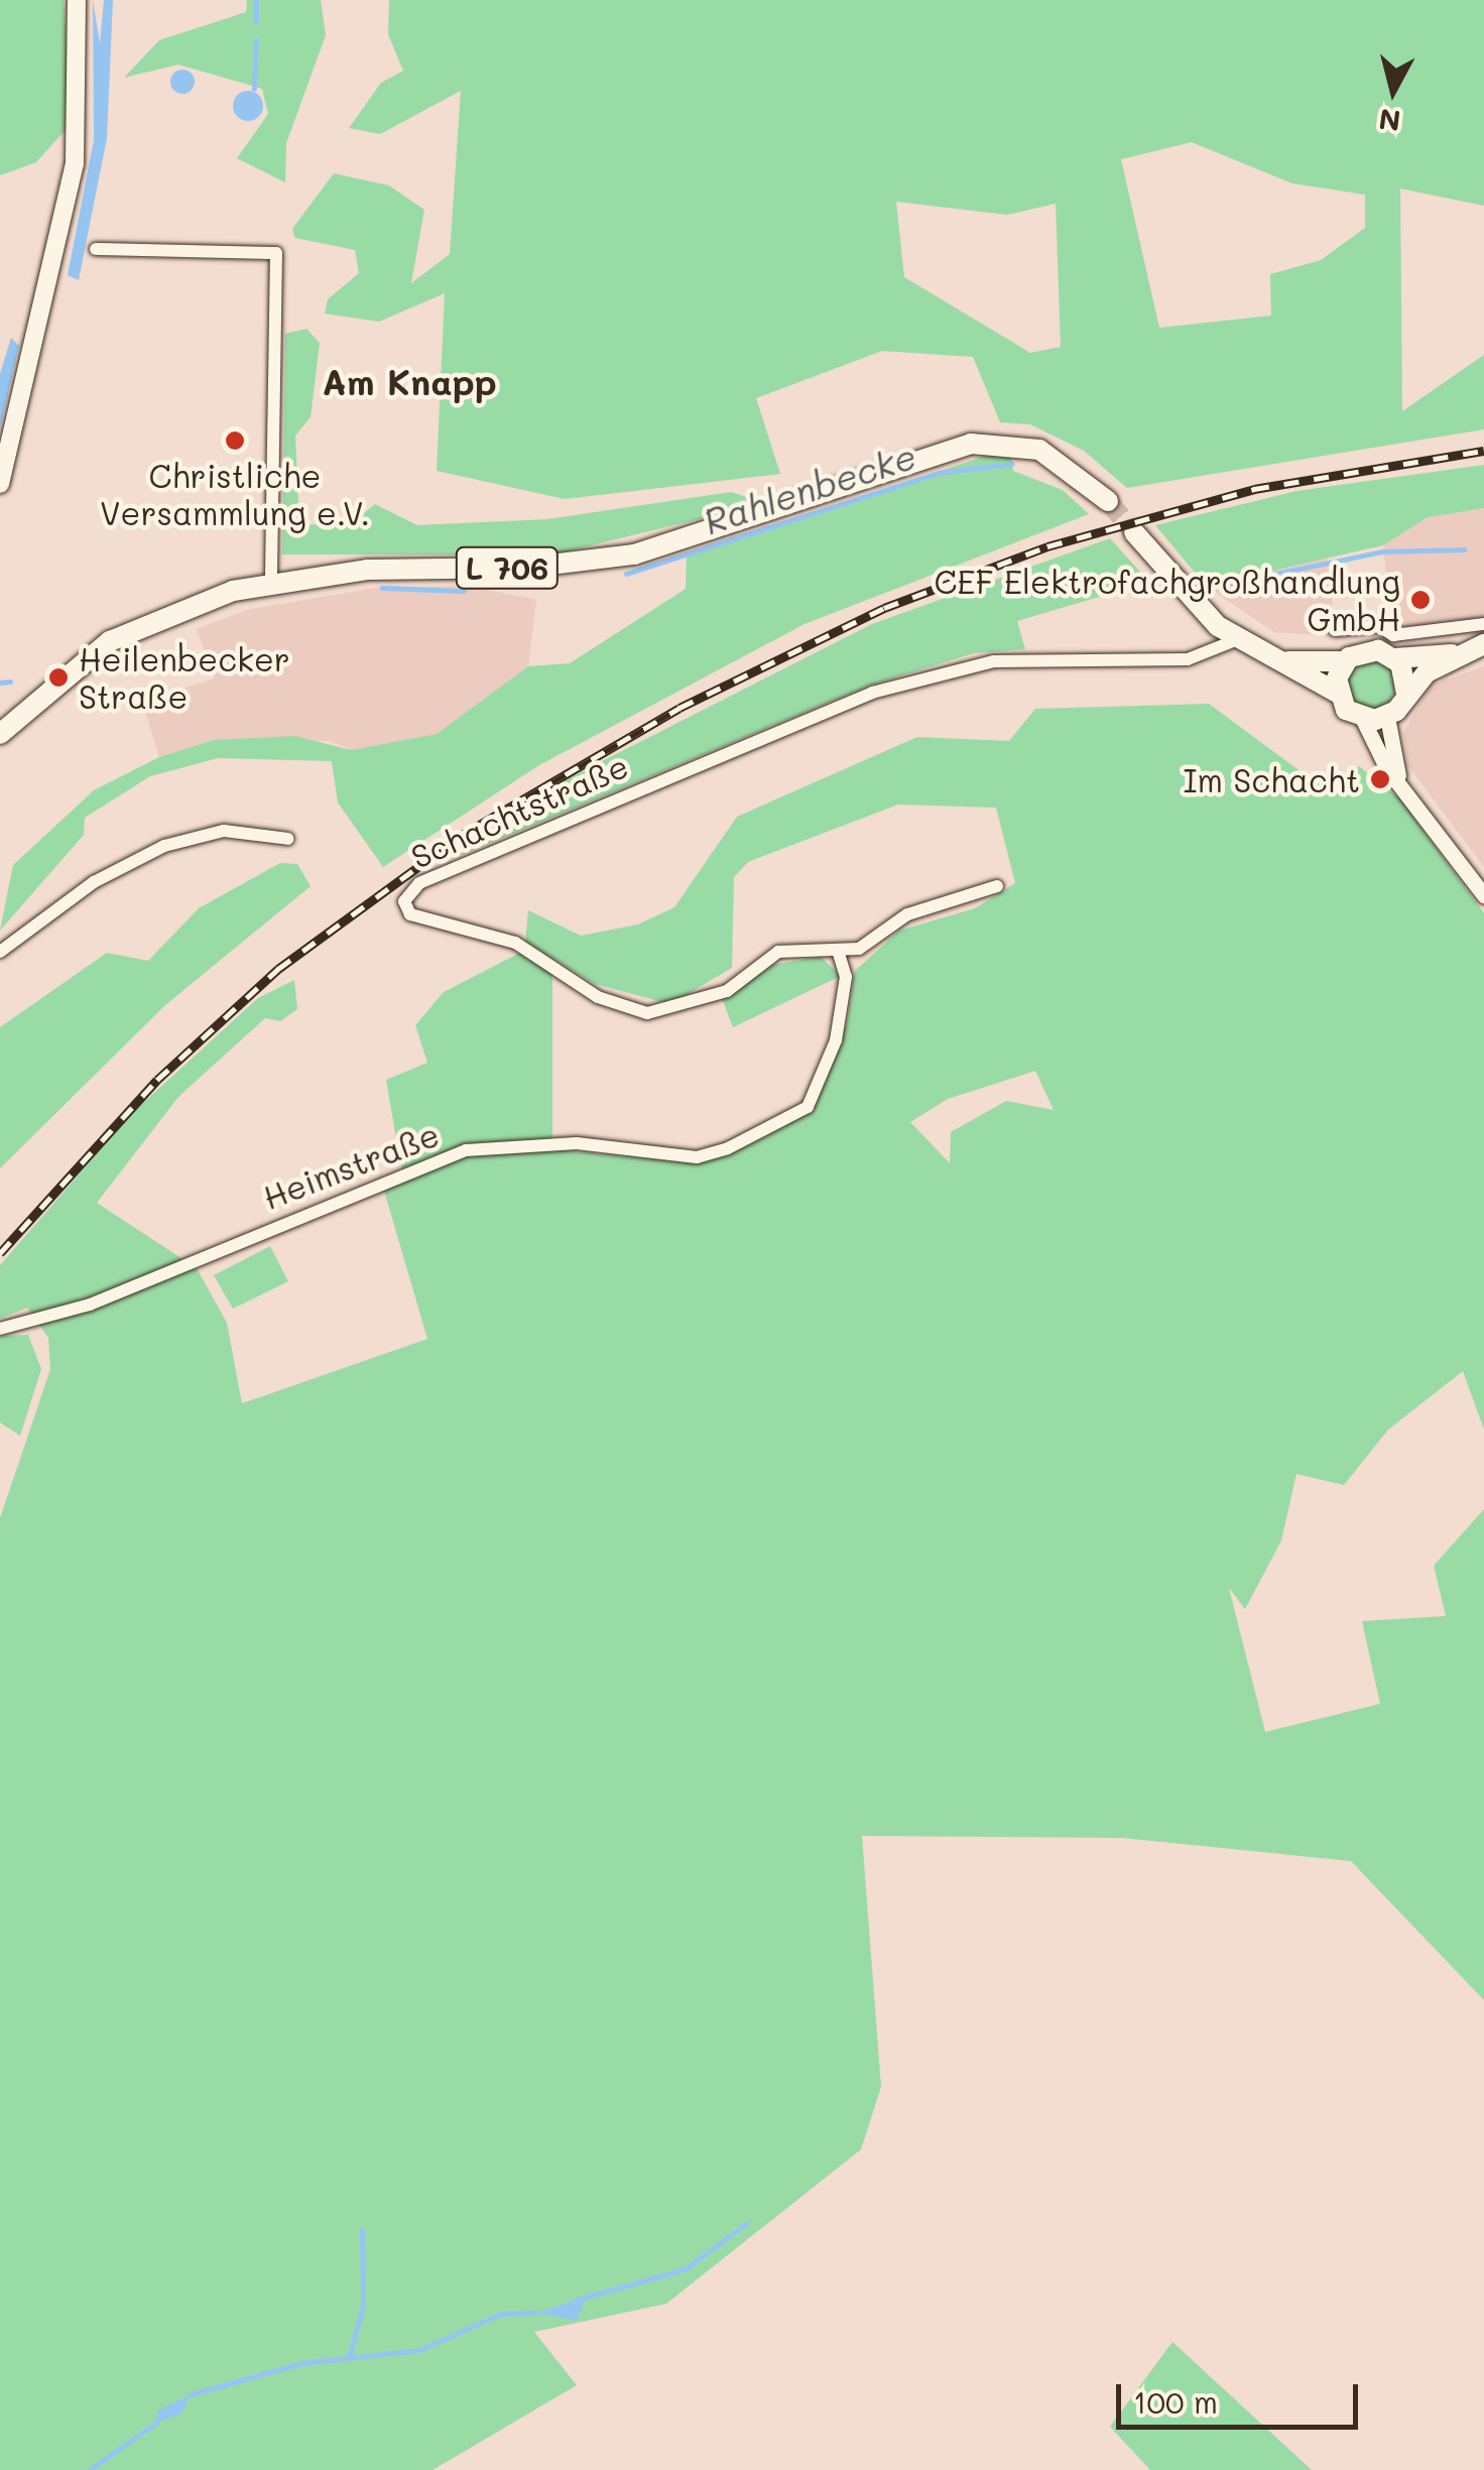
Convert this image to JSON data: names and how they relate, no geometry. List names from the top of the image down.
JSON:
{
  "streets": {
    "main road": ["L 706"],
    "street": ["Schachtstraße", "Heimstraße"]
  },
  "crossings": [
    ["Schachtstraße", "Heimstraße"]
  ],
  "districts": ["Am Knapp"],
  "water": ["Rahlenbecke"],
  "places": [
    "Christliche Versammlung e.V.",
    "CEF Elektrofachgroßhandlung GmbH",
    "Heilenbecker Straße",
    "Im Schacht"
  ],
  "scale_bar": "100 m",
  "north": "bottom"
}
